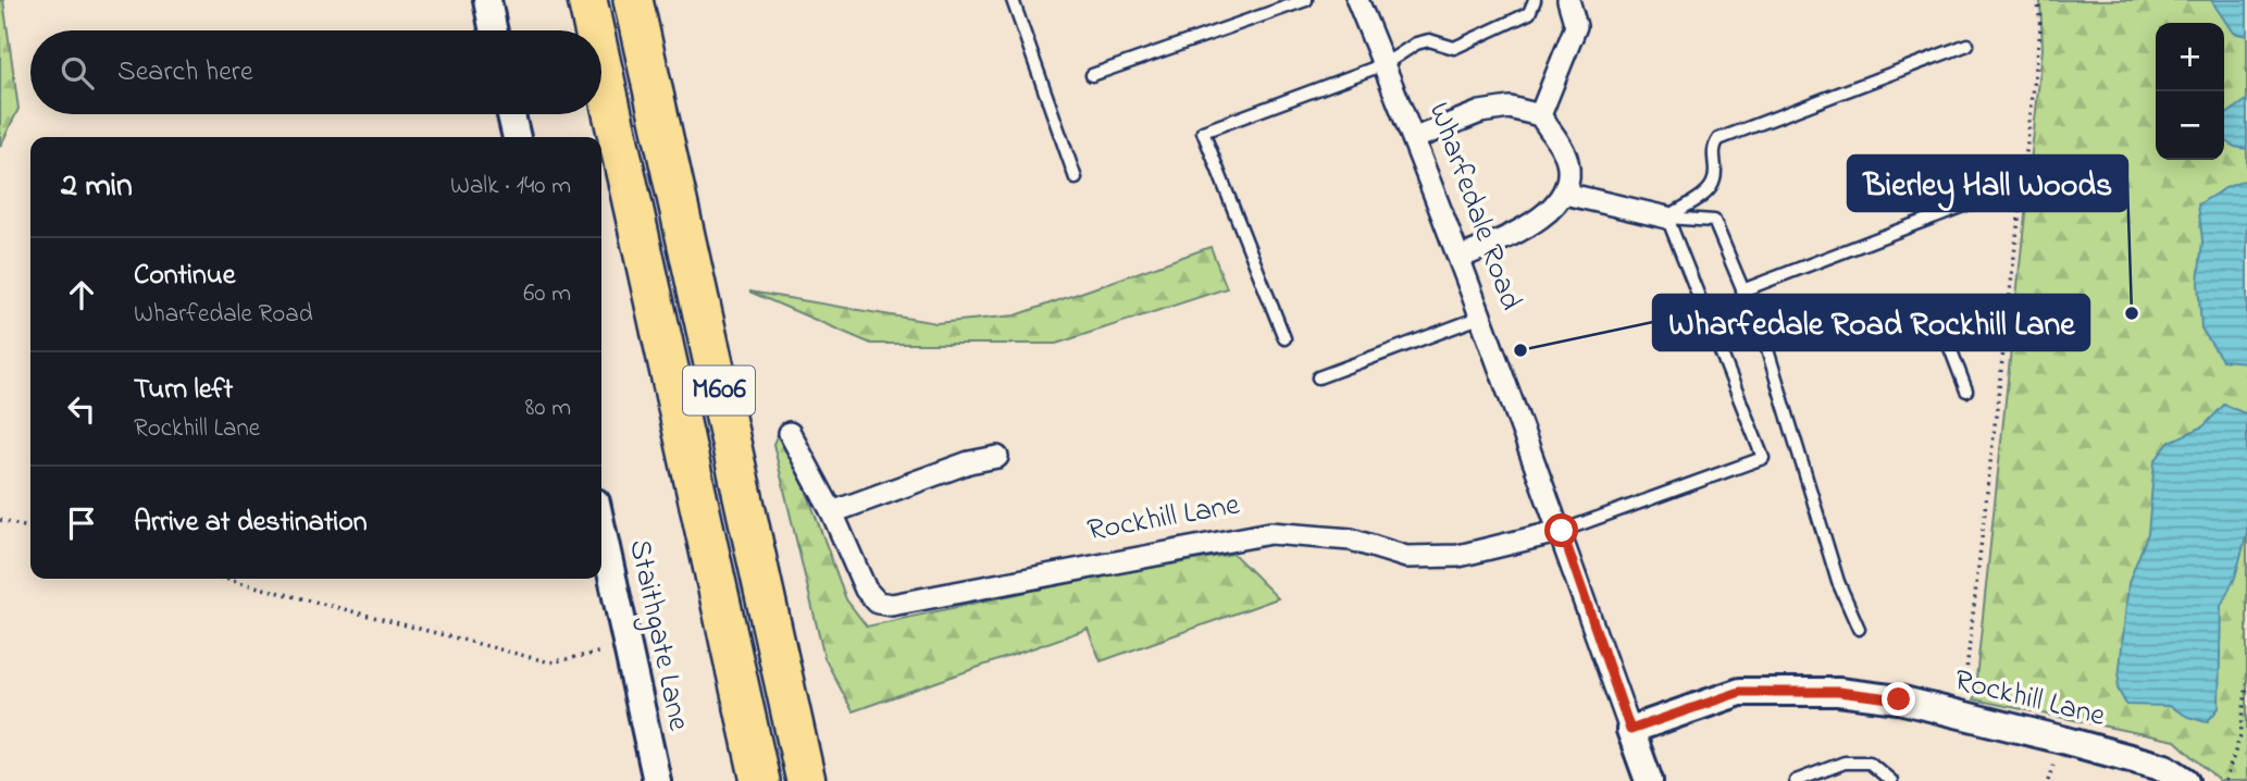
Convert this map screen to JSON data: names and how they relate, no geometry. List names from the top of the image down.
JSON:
{
  "streets": {
    "highway": ["M606"],
    "street": ["Wharfedale Road", "Rockhill Lane", "Staithgate Lane"]
  },
  "crossings": [
    ["Wharfedale Road", "Rockhill Lane"]
  ],
  "places": ["Bierley Hall Woods", "Wharfedale Road Rockhill Lane"],
  "page": {
    "map_buttons": ["+", "−"],
    "search": "Search here",
    "heading": ["2 min", "Walk · 140 m"],
    "list": [
      ["Continue", "Wharfedale Road", "60 m"],
      ["Turn left", "Rockhill Lane", "80 m"],
      "Arrive at destination"
    ]
  }
}
